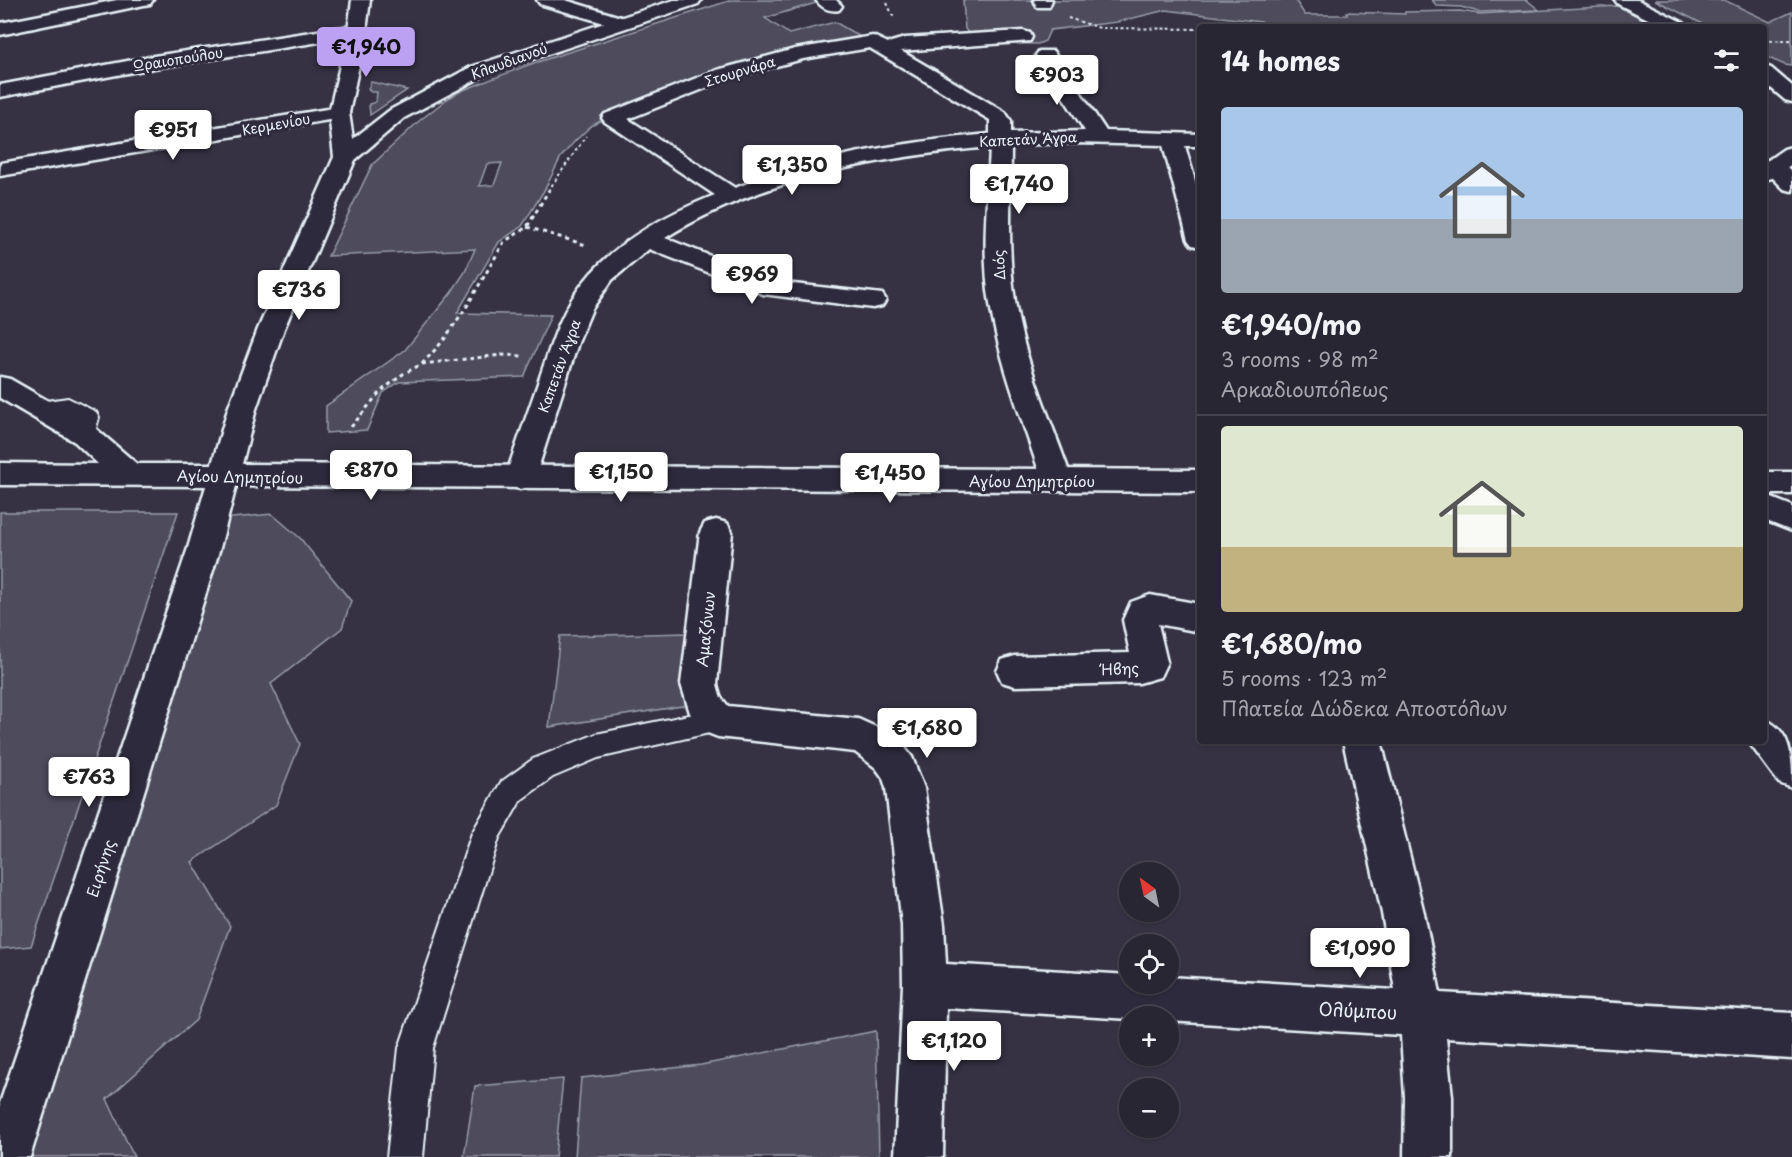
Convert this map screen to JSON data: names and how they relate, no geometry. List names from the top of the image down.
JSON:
{
  "streets": {
    "street": [
      "Ωραιοπούλου",
      "Κλαυδιανού",
      "Στουρνάρα",
      "Κερμενίου",
      "Καπετάν Άγρα",
      "Διός",
      "Αγίου Δημητρίου",
      "Αμαζόνων",
      "Ήβης",
      "Ειρήνης",
      "Ολύμπου"
    ]
  },
  "crossings": [
    ["Κλαυδιανού", "Ειρήνης"],
    ["Στουρνάρα", "Διός"],
    ["Καπετάν Άγρα", "Διός"],
    ["Καπετάν Άγρα", "Αγίου Δημητρίου"],
    ["Διός", "Αγίου Δημητρίου"],
    ["Αγίου Δημητρίου", "Ειρήνης"]
  ],
  "north": "top left",
  "page": {
    "heading": "14 homes",
    "price": [
      "€1,940",
      "€903",
      "€951",
      "€1,350",
      "€1,740",
      "€969",
      "€736",
      "€870",
      "€1,150",
      "€1,450",
      "€1,680",
      "€763",
      "€1,090",
      "€1,120"
    ],
    "list": [
      {
        "name": "€1,940/mo",
        "note": "3 rooms · 98 m² · Αρκαδιουπόλεως"
      },
      {
        "name": "€1,680/mo",
        "note": "5 rooms · 123 m² · Πλατεία Δώδεκα Αποστόλων"
      }
    ],
    "map_buttons": ["+", "−"]
  }
}
